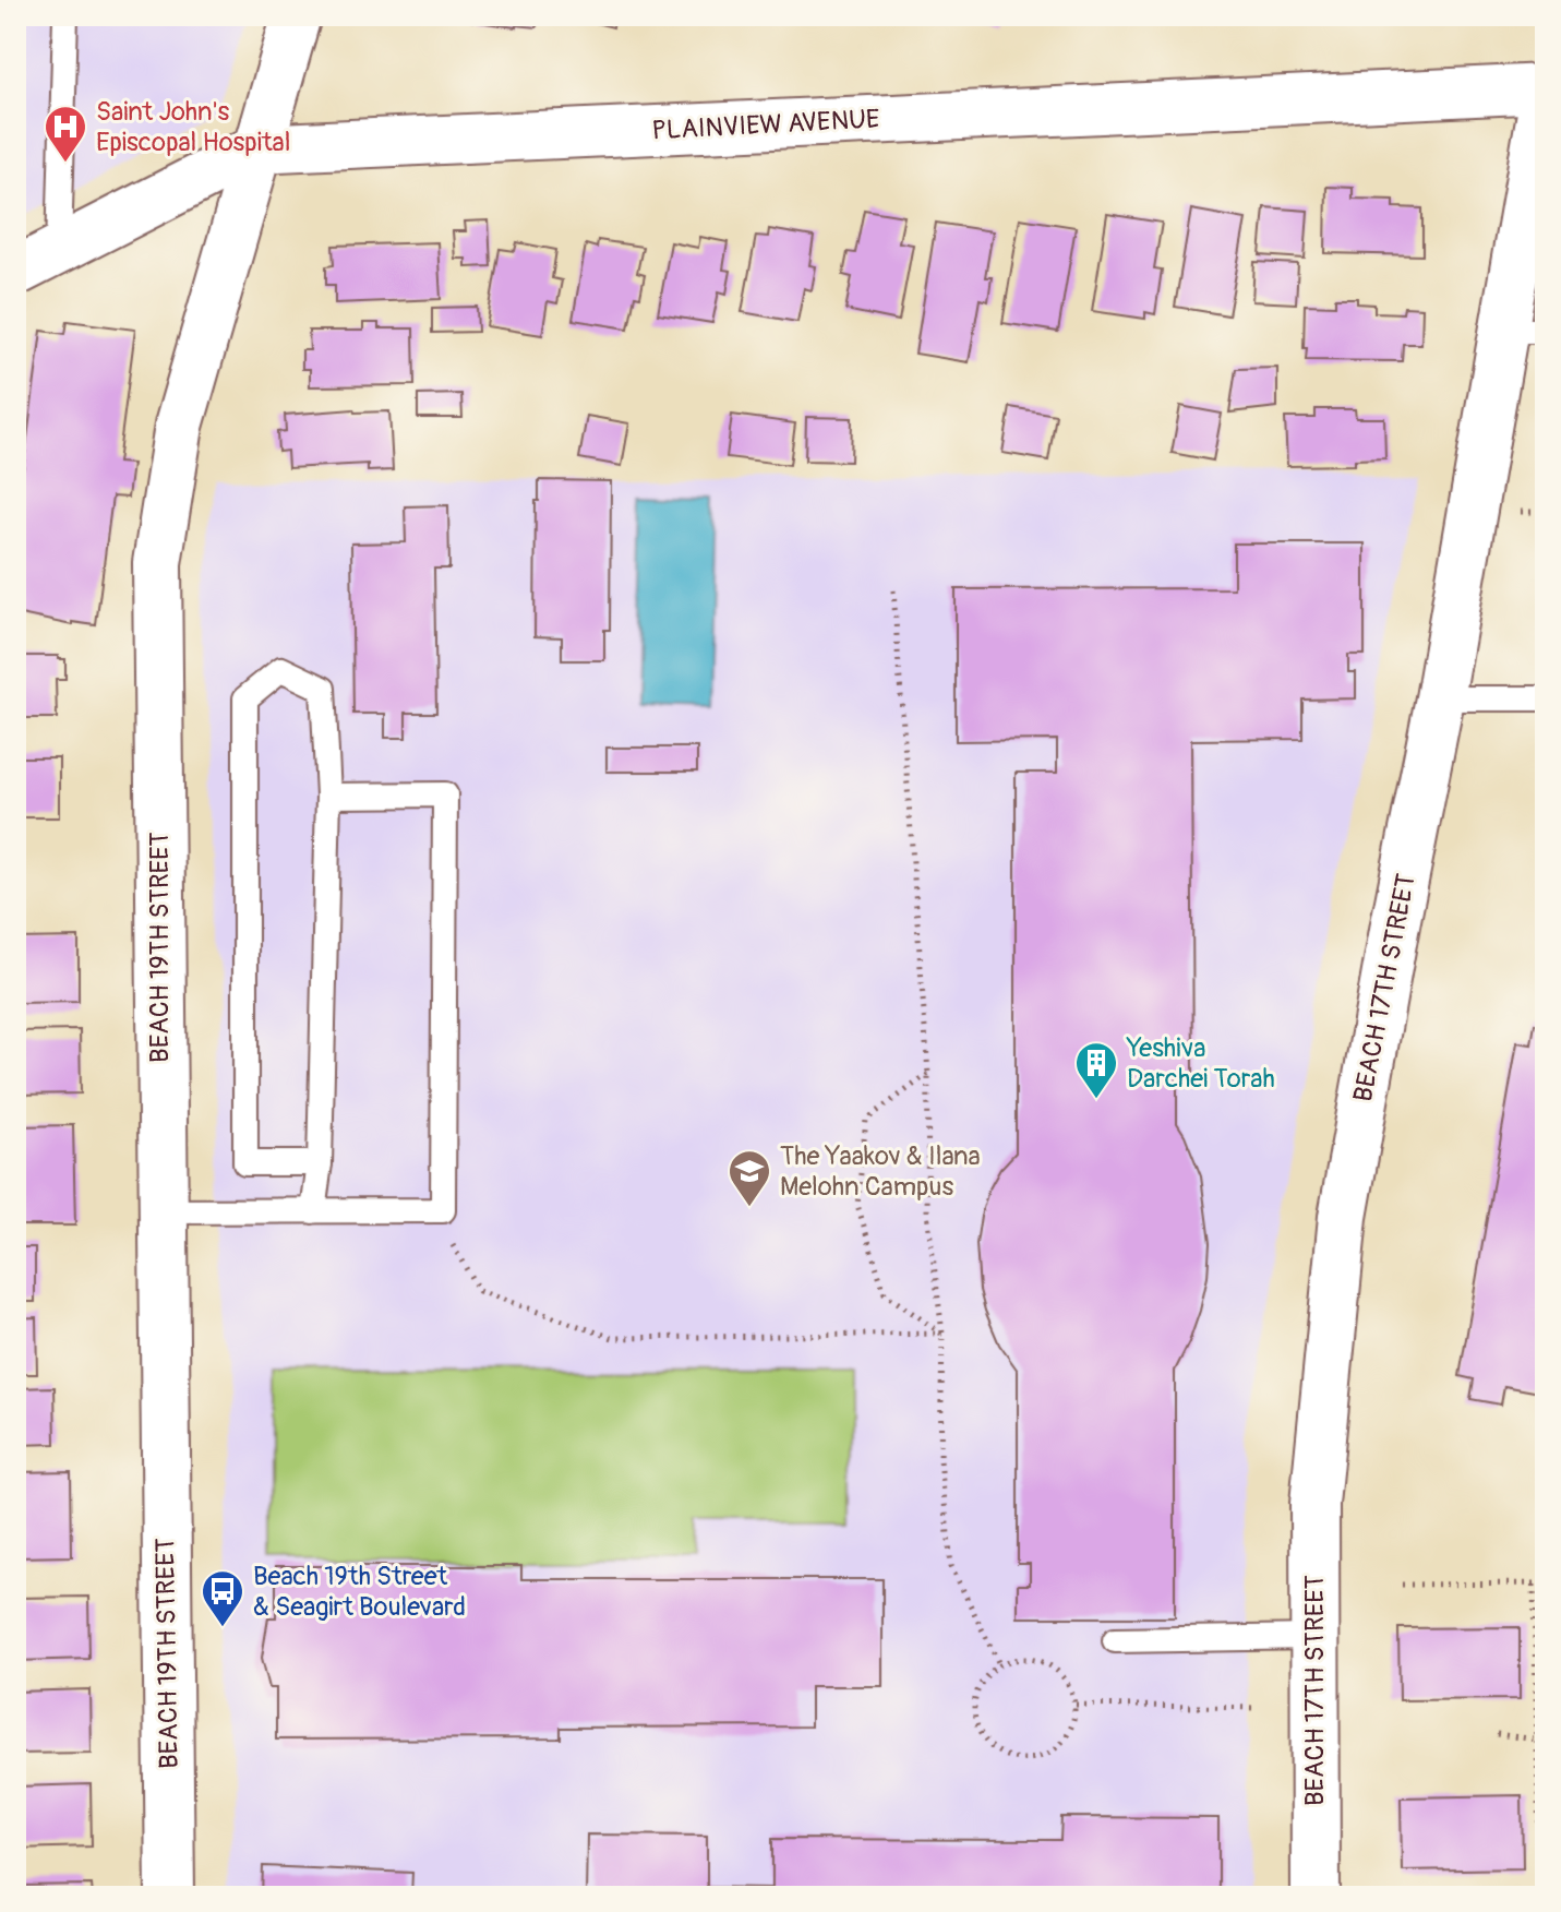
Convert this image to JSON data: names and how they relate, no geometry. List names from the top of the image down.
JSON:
{
  "streets": {
    "street": ["PLAINVIEW AVENUE", "BEACH 19TH STREET", "BEACH 17TH STREET"]
  },
  "crossings": [
    ["PLAINVIEW AVENUE", "BEACH 19TH STREET"],
    ["PLAINVIEW AVENUE", "BEACH 17TH STREET"]
  ],
  "places": {
    "hospital": ["Saint John's Episcopal Hospital"],
    "building": ["Yeshiva Darchei Torah"],
    "school or university": ["The Yaakov & Ilana Melohn Campus"],
    "bus stop": ["Beach 19th Street & Seagirt Boulevard"]
  }
}
